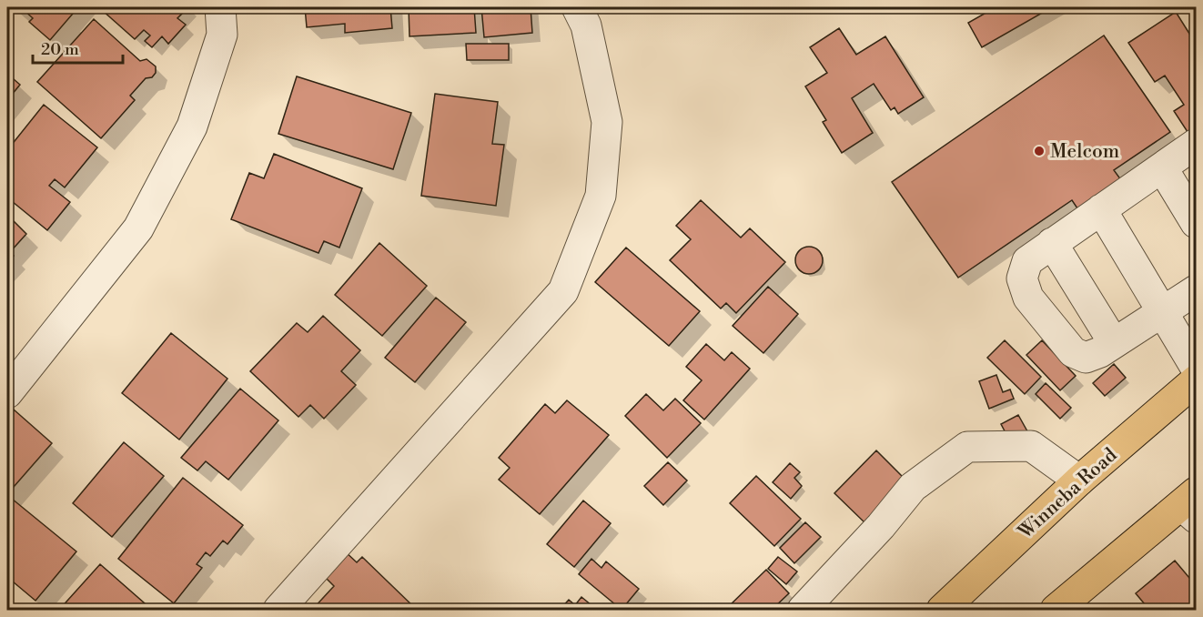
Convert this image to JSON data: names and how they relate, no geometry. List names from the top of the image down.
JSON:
{
  "streets": {
    "highway": ["Winneba Road"]
  },
  "places": ["Melcom"],
  "scale_bar": "20 m"
}
